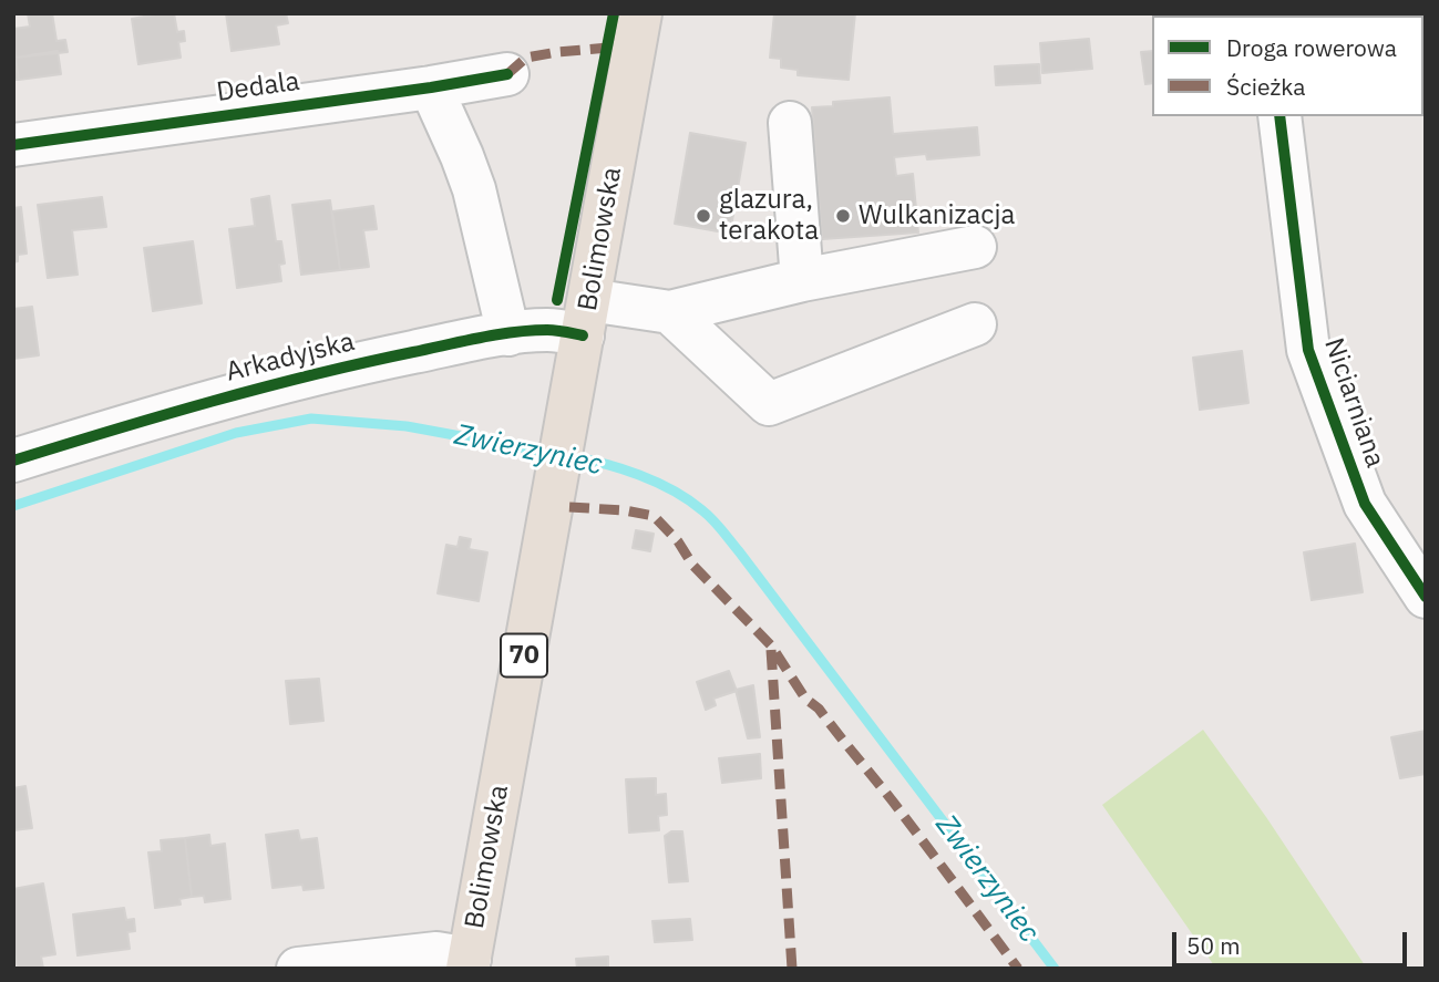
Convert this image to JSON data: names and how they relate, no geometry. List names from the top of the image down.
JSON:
{
  "streets": {
    "main road": ["Bolimowska", "70"],
    "street": ["Dedala", "Arkadyjska", "Niciarniana"]
  },
  "crossings": [
    ["Bolimowska", "Arkadyjska"]
  ],
  "water": ["Zwierzyniec"],
  "places": ["glazura, terakota", "Wulkanizacja"],
  "legend": ["Droga rowerowa", "Ścieżka"],
  "scale_bar": "50 m"
}
